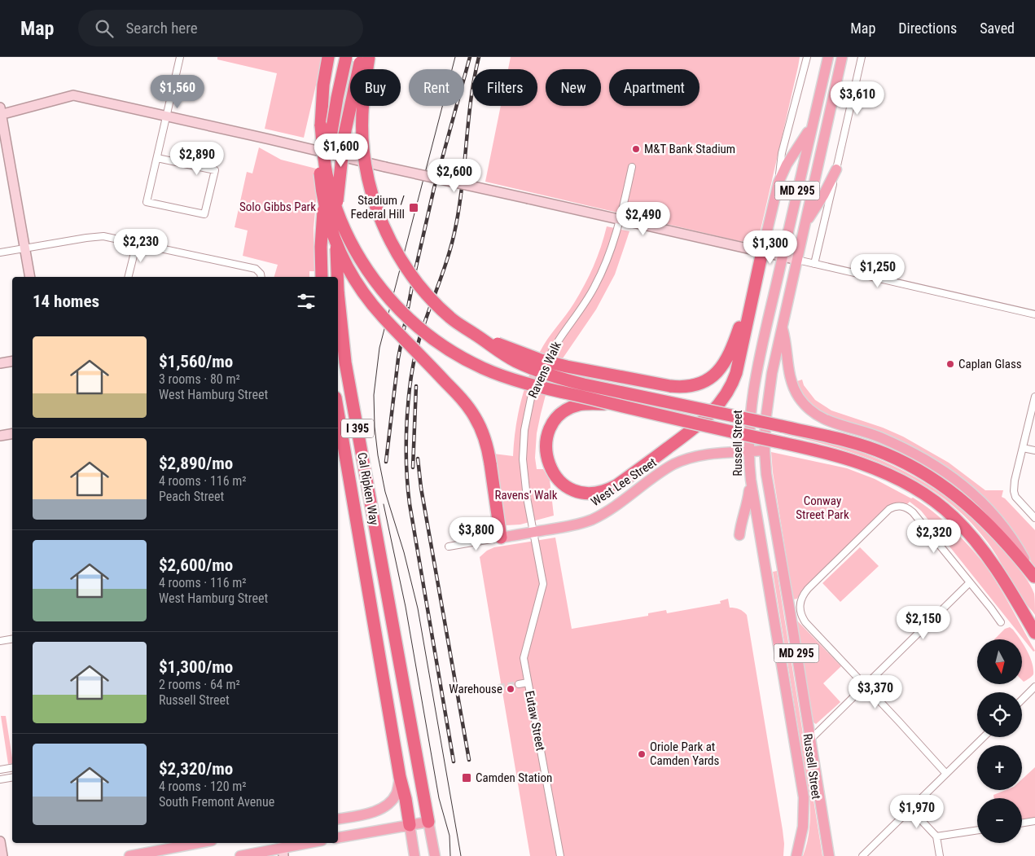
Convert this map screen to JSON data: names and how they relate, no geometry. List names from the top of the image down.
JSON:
{
  "streets": {
    "highway": ["I 395", "Cal Ripken Way"],
    "main road": ["MD 295", "Russell Street", "West Lee Street"],
    "street": ["Ravens Walk", "Eutaw Street"]
  },
  "crossings": [
    ["Ravens Walk", "West Lee Street"],
    ["Ravens Walk", "Eutaw Street"],
    ["I 395", "Cal Ripken Way"],
    ["Russell Street", "West Lee Street"]
  ],
  "parks": ["Solo Gibbs Park", "Ravens' Walk", "Conway Street Park"],
  "places": {
    "other": [
      "M&T Bank Stadium",
      "Caplan Glass",
      "Warehouse",
      "Oriole Park at Camden Yards"
    ],
    "transit": ["Stadium / Federal Hill", "Camden Station"]
  },
  "north": "bottom",
  "page": {
    "header": "Map",
    "search": "Search here",
    "nav": ["Map", "Directions", "Saved"],
    "chip": [
      "Buy",
      "Rent",
      "Filters",
      "New",
      "Apartment"
    ],
    "price": [
      "$1,560",
      "$3,610",
      "$1,600",
      "$2,890",
      "$2,600",
      "$2,490",
      "$2,230",
      "$1,300",
      "$1,250",
      "$3,800",
      "$2,320",
      "$2,150",
      "$3,370",
      "$1,970"
    ],
    "heading": "14 homes",
    "list": [
      {
        "name": "$1,560/mo",
        "note": "3 rooms · 80 m² · West Hamburg Street"
      },
      {
        "name": "$2,890/mo",
        "note": "4 rooms · 116 m² · Peach Street"
      },
      {
        "name": "$2,600/mo",
        "note": "4 rooms · 116 m² · West Hamburg Street"
      },
      {
        "name": "$1,300/mo",
        "note": "2 rooms · 64 m² · Russell Street"
      },
      {
        "name": "$2,320/mo",
        "note": "4 rooms · 120 m² · South Fremont Avenue"
      }
    ],
    "map_buttons": ["+", "−"]
  }
}
